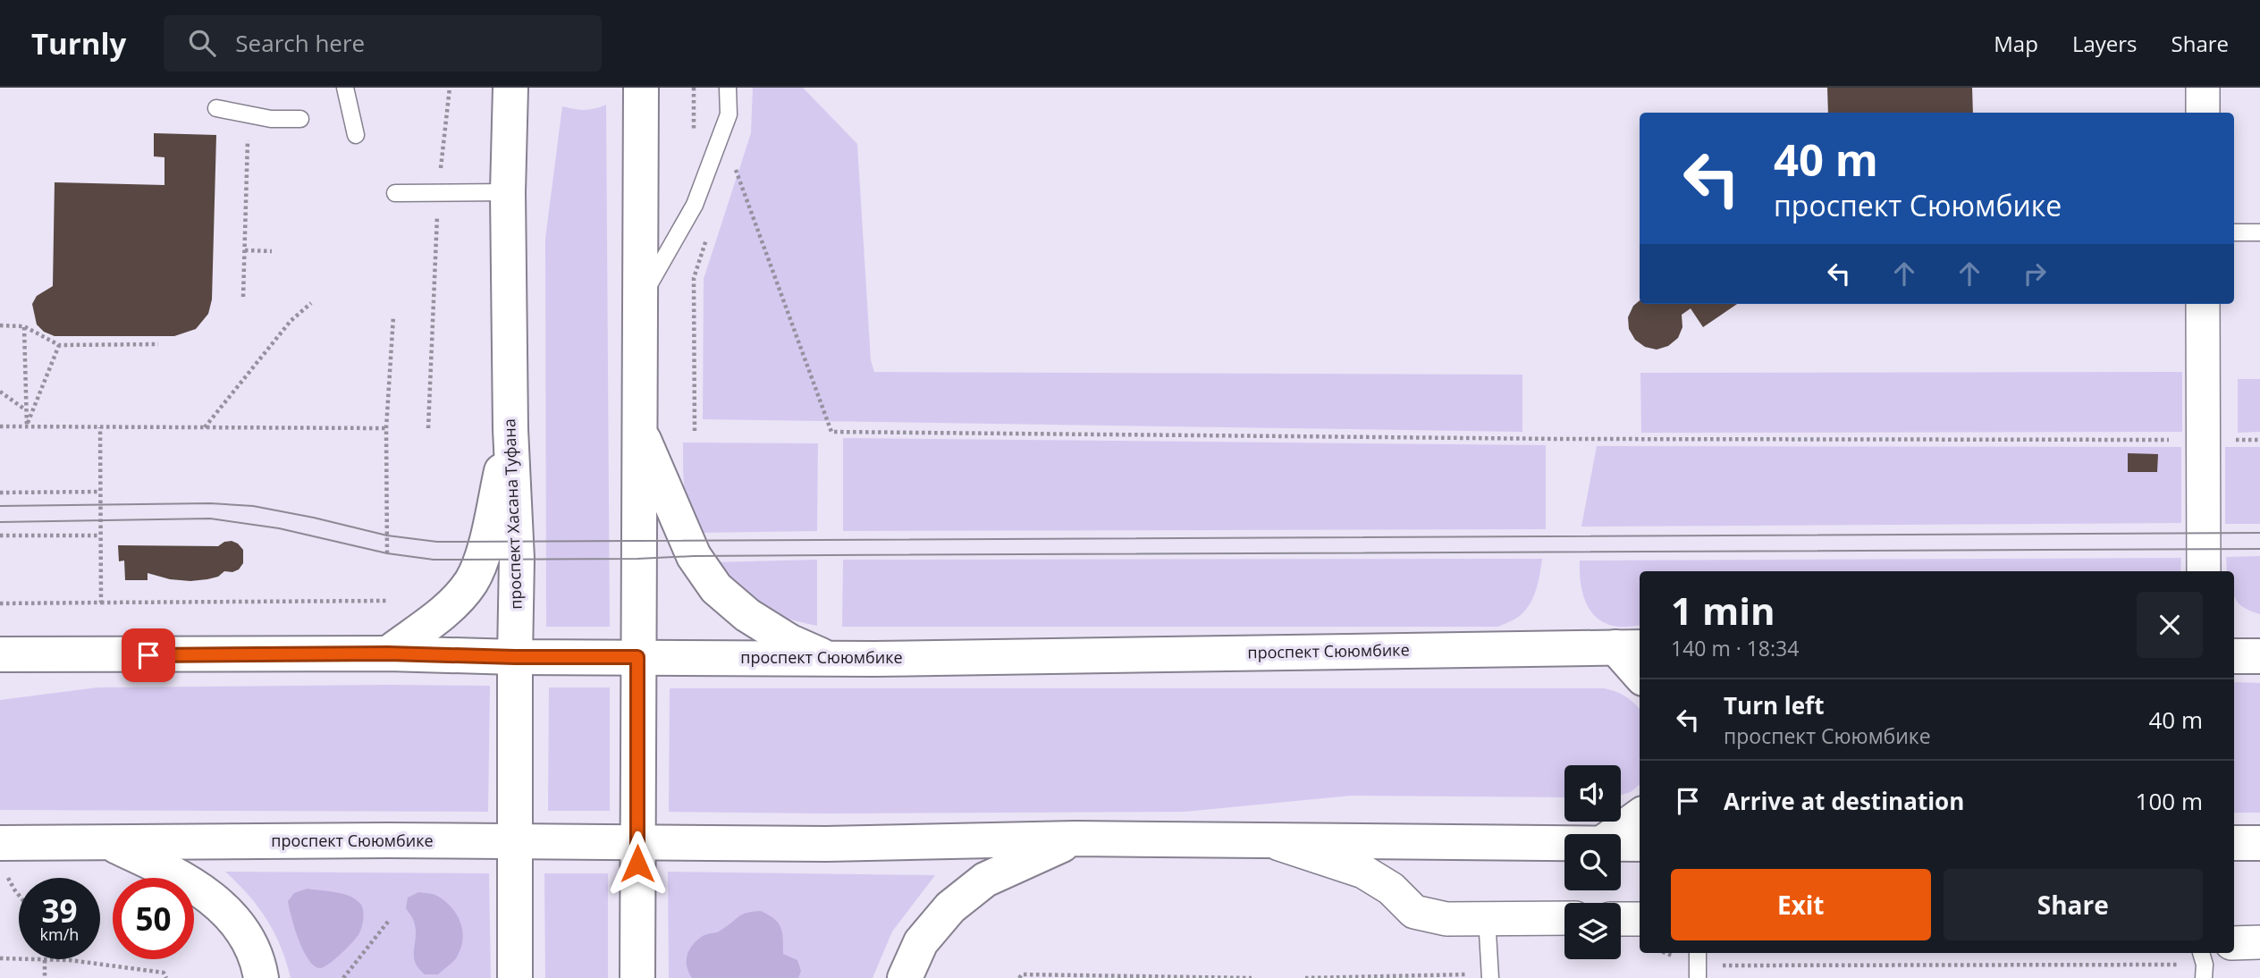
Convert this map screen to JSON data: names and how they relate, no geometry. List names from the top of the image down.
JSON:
{
  "streets": {
    "main road": ["проспект Хасана Туфана", "проспект Сююмбике"]
  },
  "crossings": [
    ["проспект Хасана Туфана", "проспект Сююмбике"]
  ],
  "page": {
    "header": "Turnly",
    "search": "Search here",
    "nav": ["Map", "Layers", "Share"],
    "turn": ["40 m", "проспект Сююмбике"],
    "heading": ["1 min", "140 m · 18:34"],
    "list": [
      {
        "name": "Turn left",
        "note": "проспект Сююмбике",
        "value": "40 m"
      },
      {
        "name": "Arrive at destination",
        "value": "100 m"
      }
    ],
    "buttons": ["Exit", "Share"],
    "speed": "39 km/h",
    "limit": "50"
  }
}
